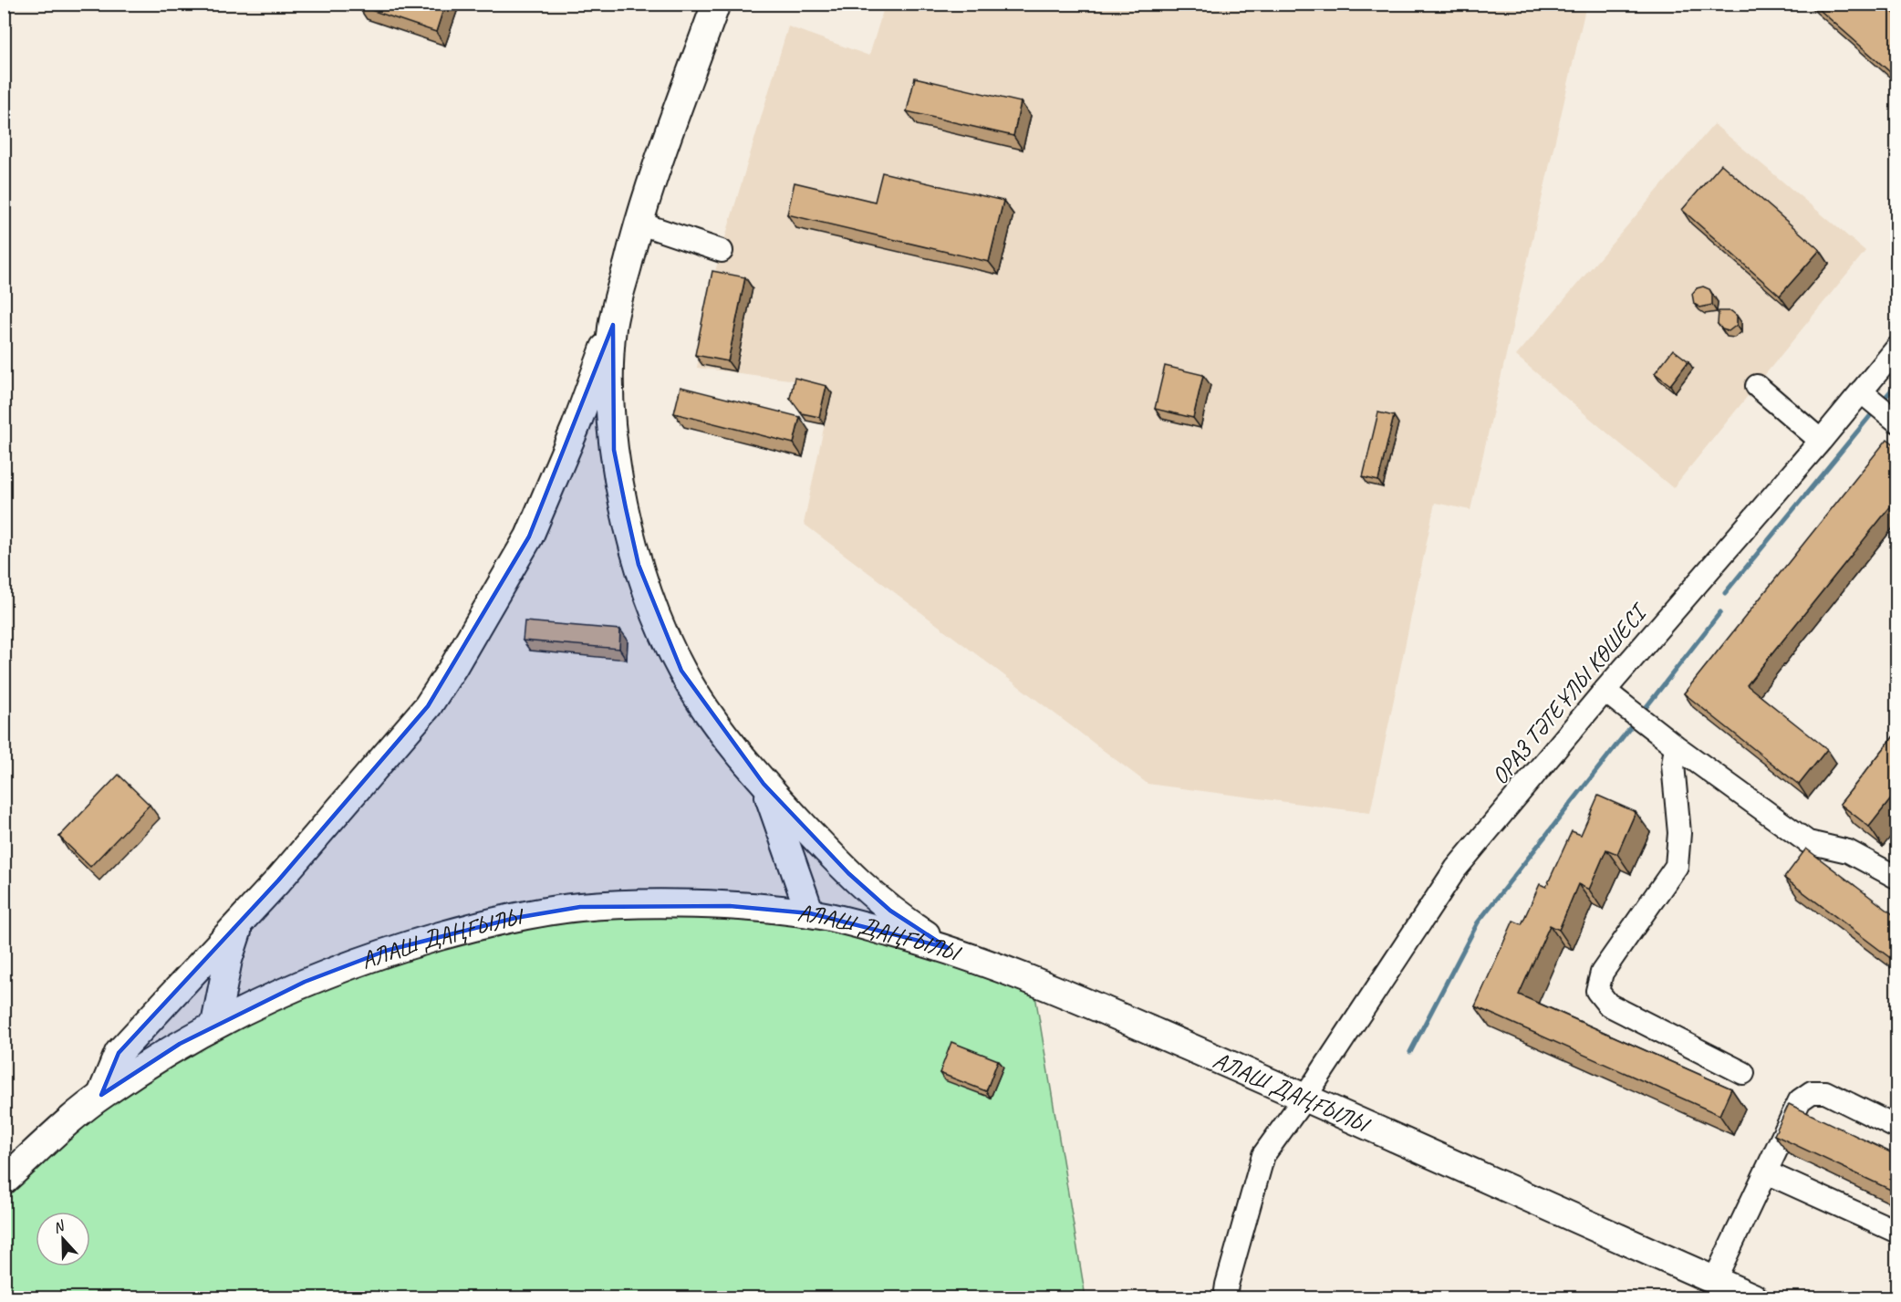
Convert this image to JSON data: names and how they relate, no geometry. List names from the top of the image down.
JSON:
{
  "streets": {
    "main road": ["АЛАШ ДАҢҒЫЛЫ"],
    "street": ["ОРАЗ ТӘТЕҰЛЫ КӨШЕСІ"]
  },
  "crossings": [
    ["ОРАЗ ТӘТЕҰЛЫ КӨШЕСІ", "АЛАШ ДАҢҒЫЛЫ"]
  ],
  "north": "top"
}
